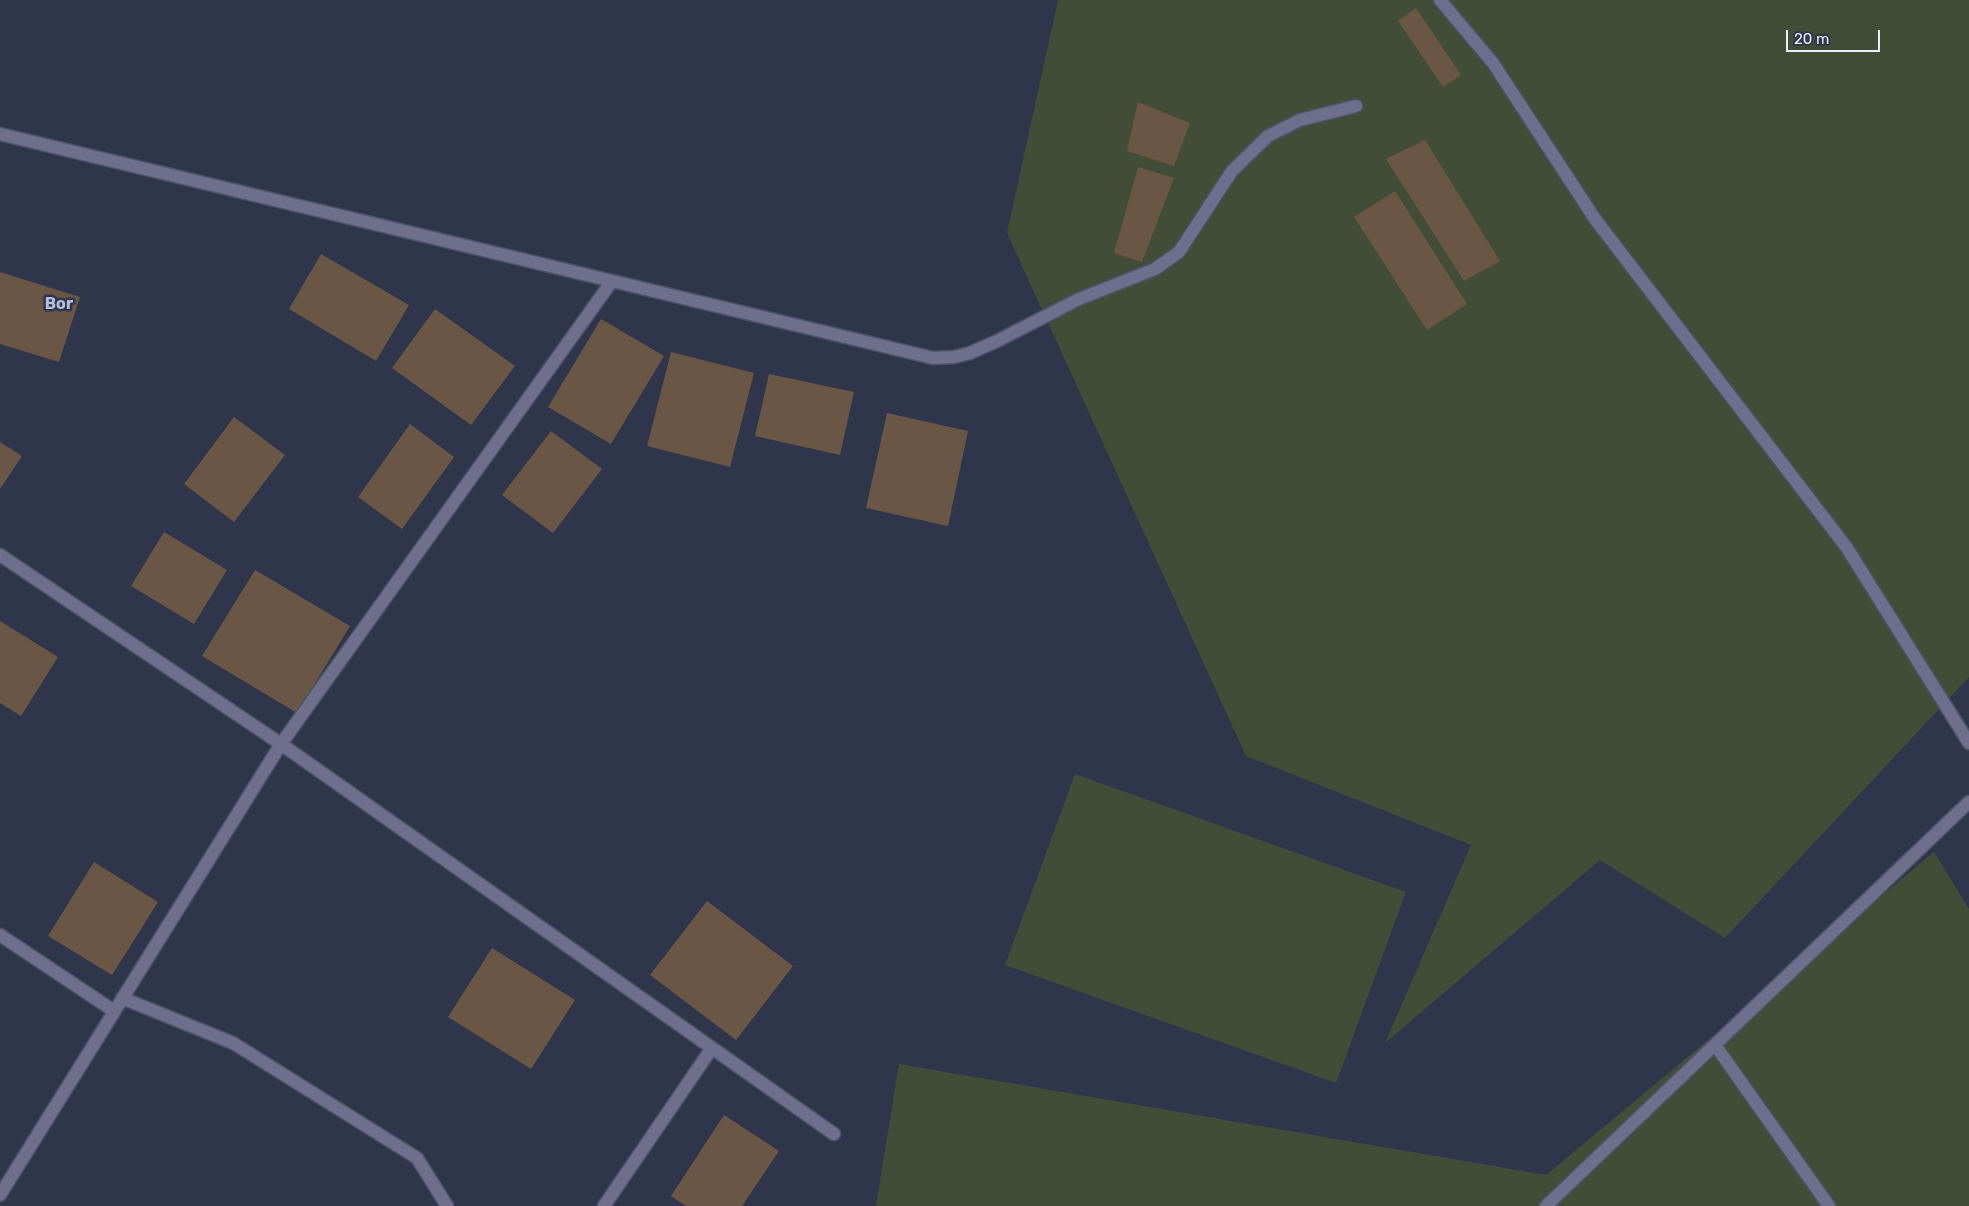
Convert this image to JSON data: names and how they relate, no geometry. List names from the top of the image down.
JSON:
{
  "districts": ["Bor"],
  "scale_bar": "20 m"
}
